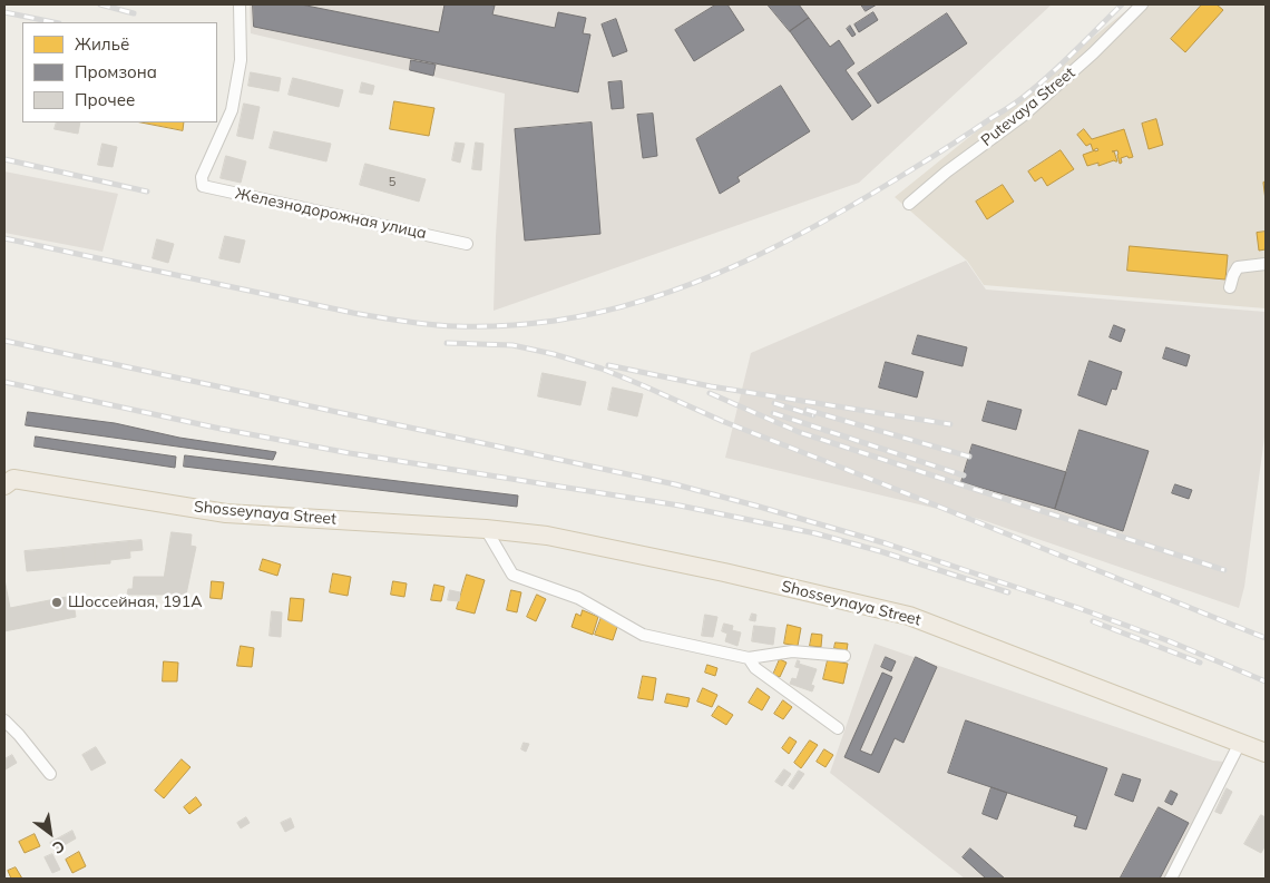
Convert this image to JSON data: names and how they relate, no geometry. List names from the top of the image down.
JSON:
{
  "streets": {
    "main road": ["Shosseynaya Street"],
    "street": ["Putevaya Street", "Железнодорожная улица"]
  },
  "places": ["Шоссейная, 191А"],
  "house_numbers": ["5"],
  "legend": ["Жильё", "Промзона", "Прочее"],
  "north": "bottom right"
}
